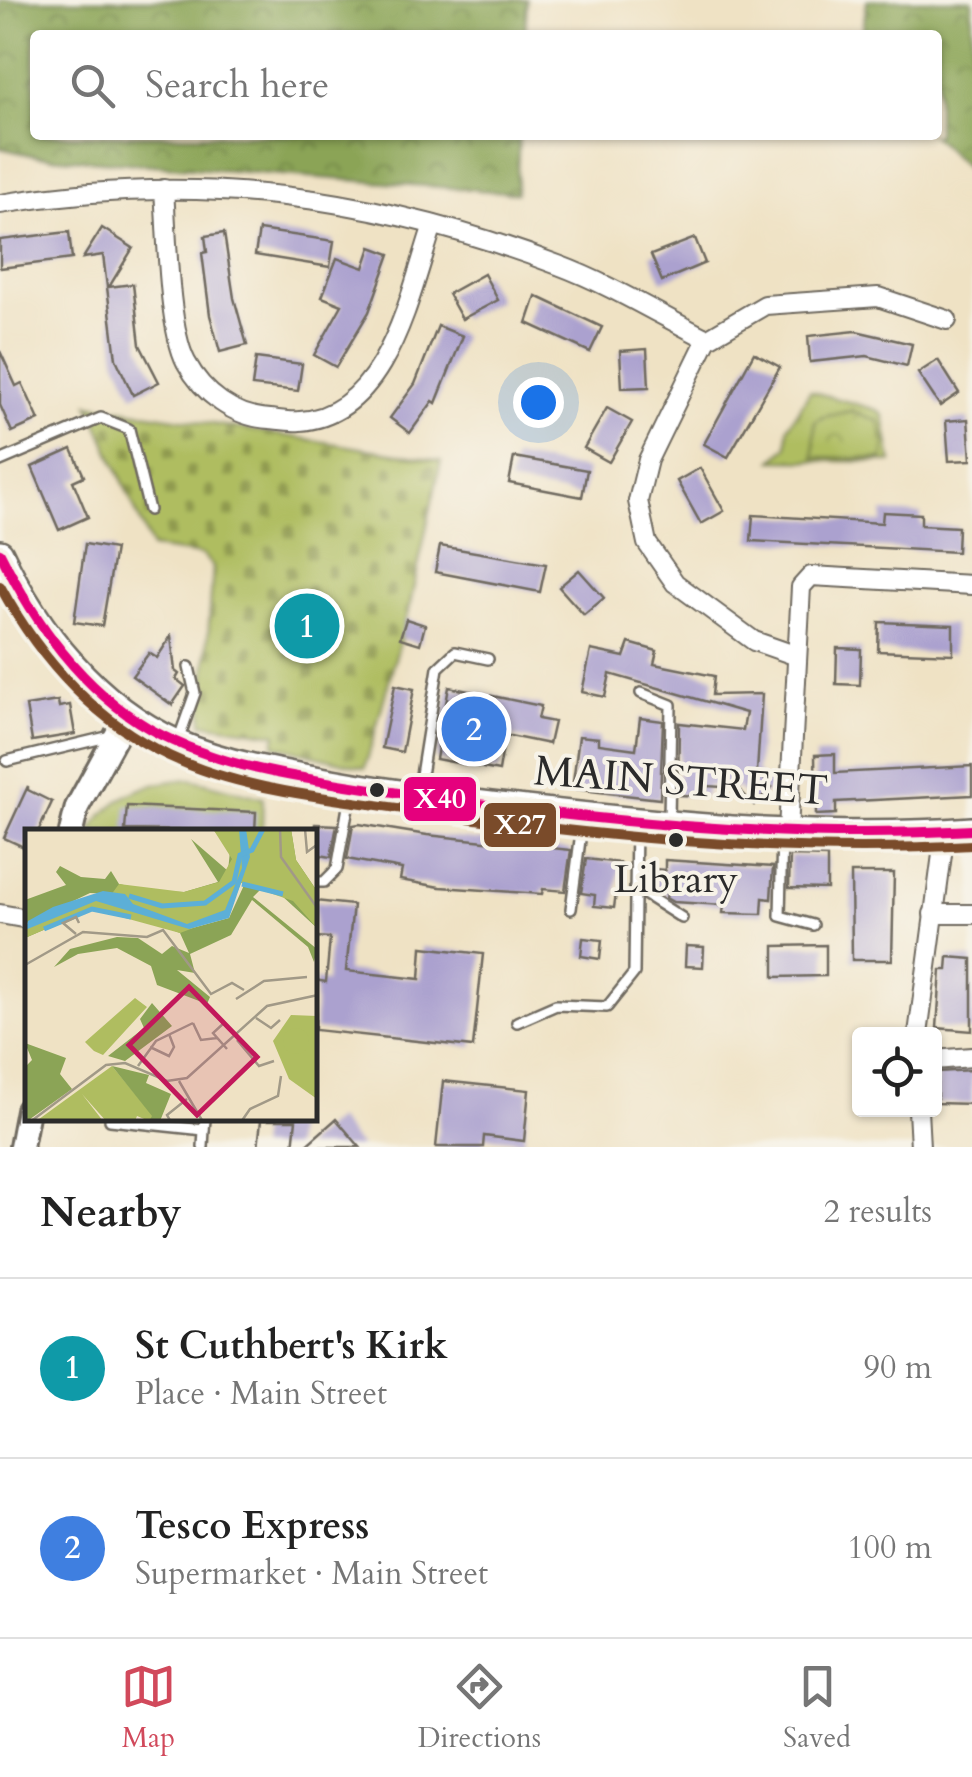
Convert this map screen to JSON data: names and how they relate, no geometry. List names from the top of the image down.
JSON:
{
  "streets": {
    "main road": ["MAIN STREET"]
  },
  "places": ["Library"],
  "lines": ["transit line X40", "transit line X27"],
  "page": {
    "search": "Search here",
    "pins": ["1", "2"],
    "heading": ["Nearby", "2 results"],
    "list": [
      {
        "mark": "1",
        "name": "St Cuthbert's Kirk",
        "note": "Place · Main Street",
        "value": "90 m"
      },
      {
        "mark": "2",
        "name": "Tesco Express",
        "note": "Supermarket · Main Street",
        "value": "100 m"
      }
    ],
    "nav": ["Map", "Directions", "Saved"]
  }
}
